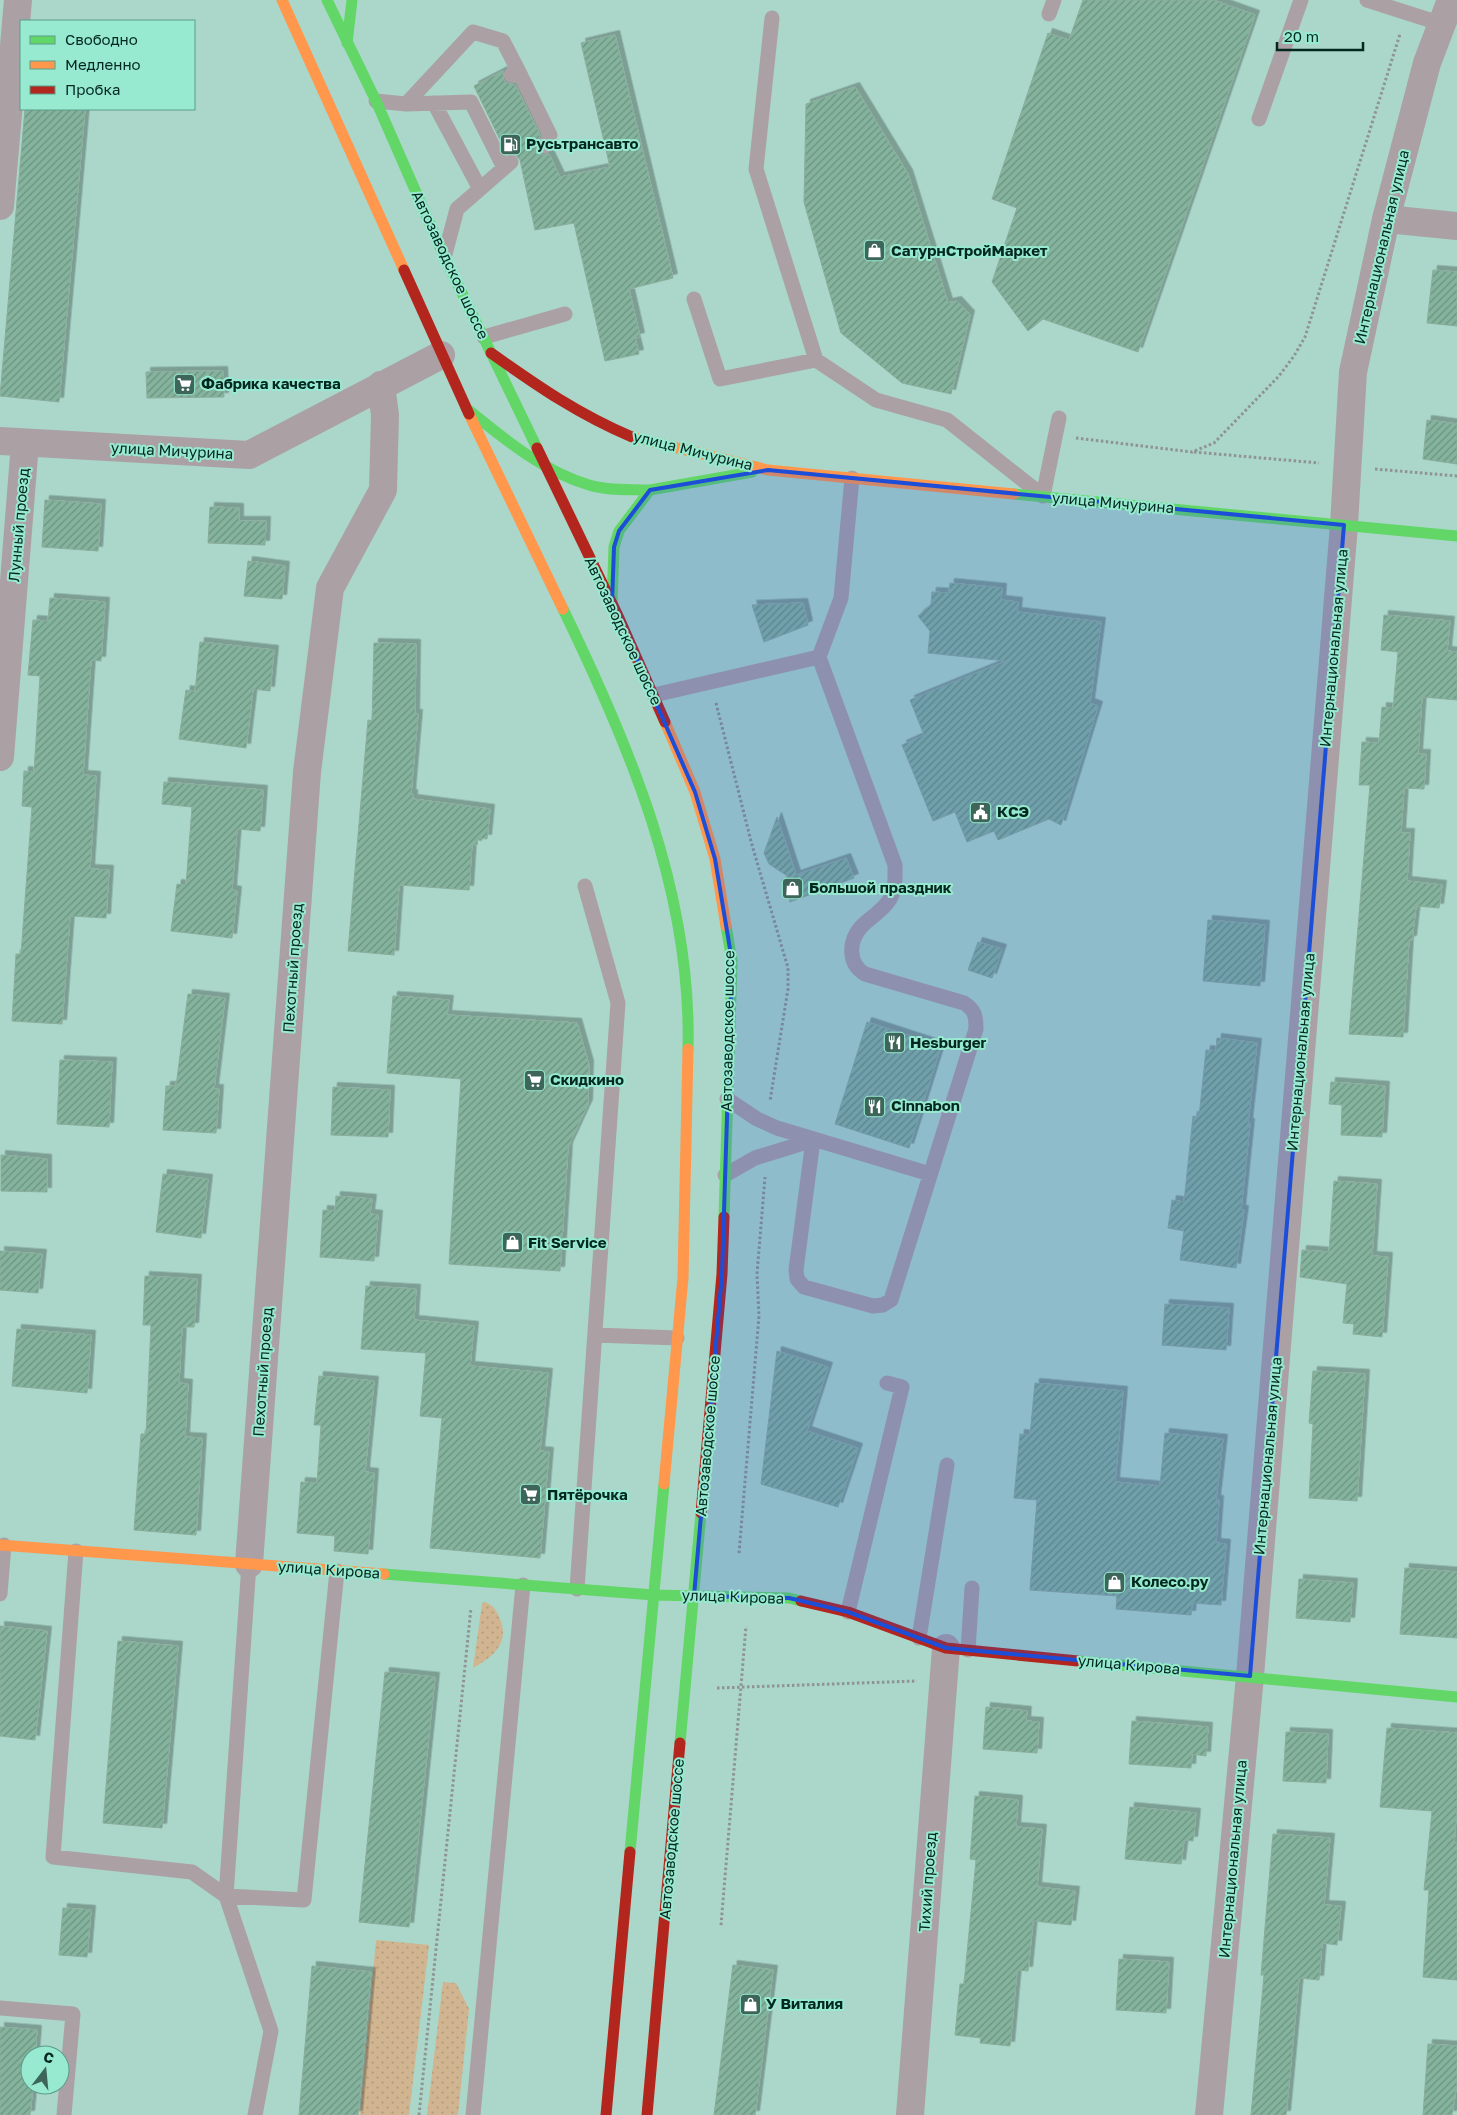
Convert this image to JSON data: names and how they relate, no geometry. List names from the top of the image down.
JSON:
{
  "streets": {
    "main road": ["Автозаводское шоссе", "улица Мичурина", "улица Кирова"],
    "street": [
      "Интернациональная улица",
      "Лунный проезд",
      "Пехотный проезд",
      "Тихий проезд"
    ]
  },
  "crossings": [
    ["Интернациональная улица", "улица Мичурина"],
    ["Интернациональная улица", "улица Кирова"],
    ["Автозаводское шоссе", "улица Мичурина"],
    ["Автозаводское шоссе", "улица Кирова"],
    ["улица Мичурина", "Лунный проезд"],
    ["улица Мичурина", "Пехотный проезд"],
    ["Пехотный проезд", "улица Кирова"],
    ["улица Кирова", "Тихий проезд"]
  ],
  "places": {
    "fuel station": ["Русьтрансавто"],
    "shop": [
      "СатурнСтройМаркет",
      "Большой праздник",
      "Fit Service",
      "Колесо.ру",
      "У Виталия"
    ],
    "supermarket": ["Фабрика качества", "Скидкино", "Пятёрочка"],
    "public building": ["КСЭ"],
    "restaurant": ["Hesburger", "Cinnabon"]
  },
  "legend": ["Свободно", "Медленно", "Пробка"],
  "scale_bar": "20 m",
  "north": "top"
}
